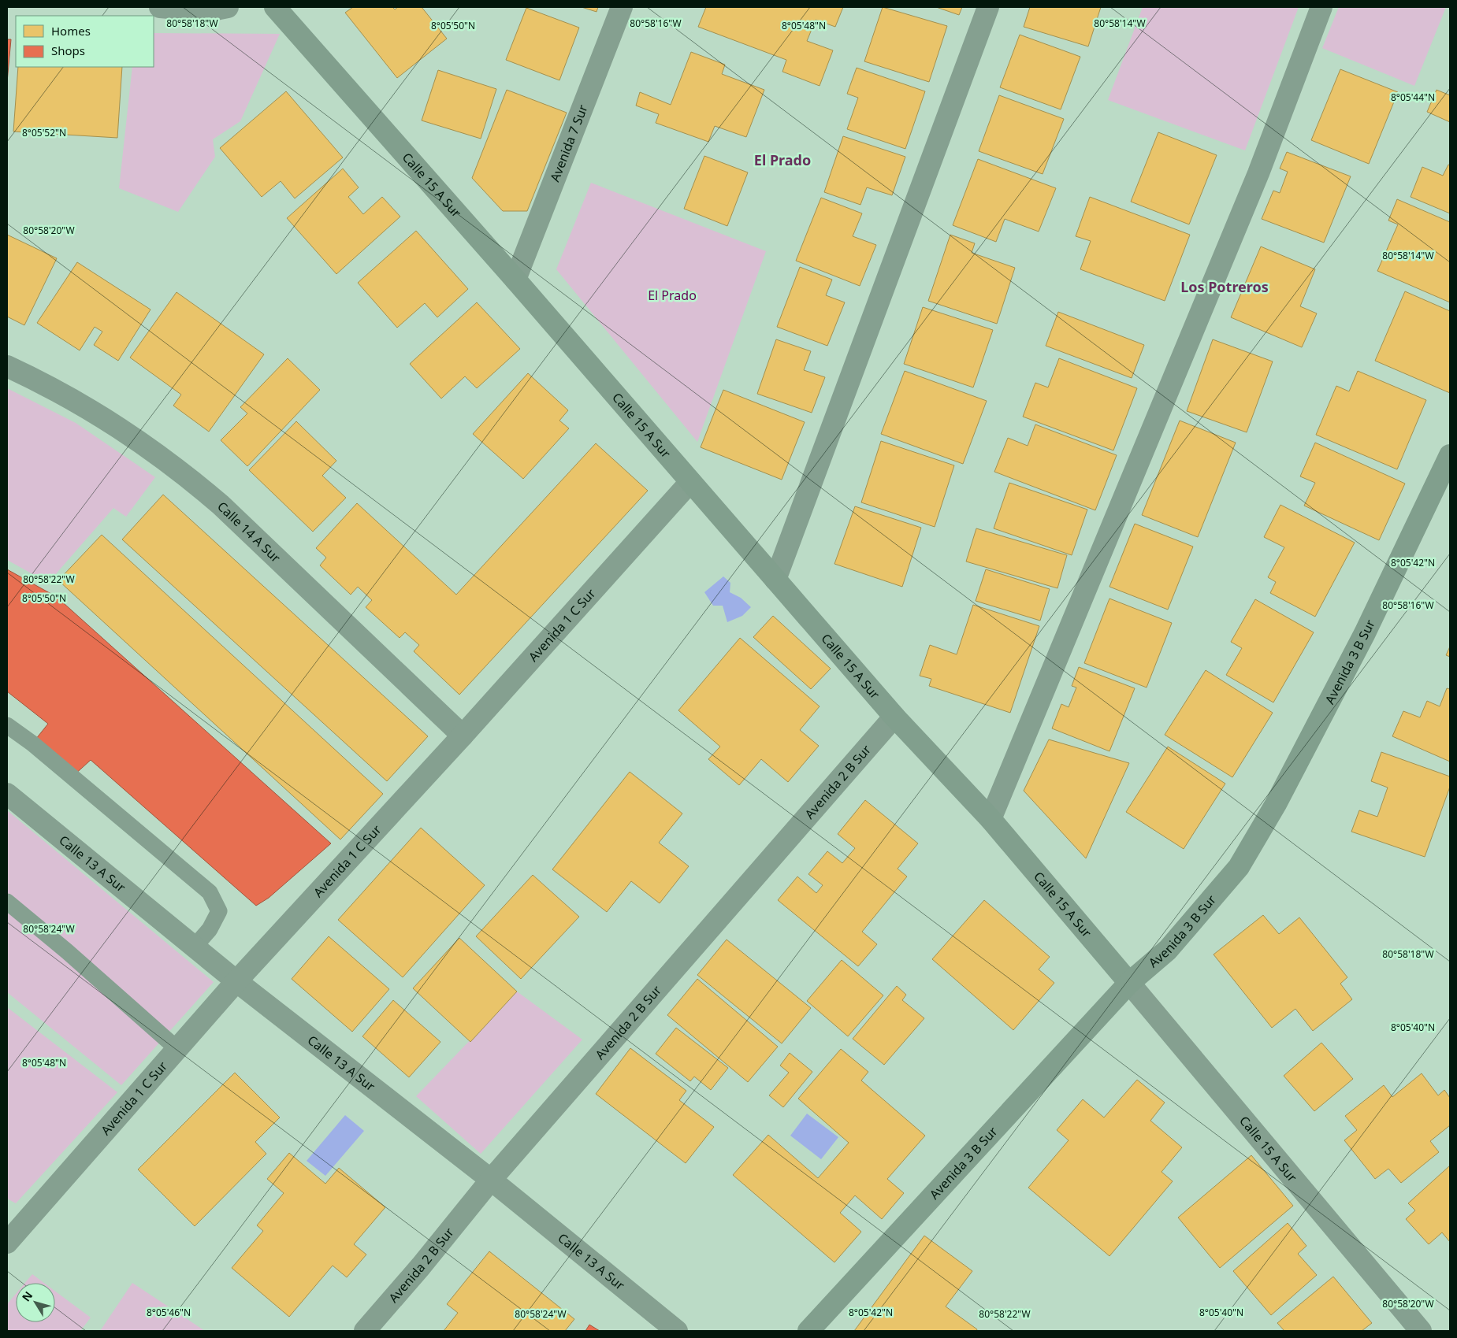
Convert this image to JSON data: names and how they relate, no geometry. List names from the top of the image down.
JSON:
{
  "streets": {
    "street": [
      "Avenida 7 Sur",
      "Calle 15 A Sur",
      "Calle 14 A Sur",
      "Avenida 1 C Sur",
      "Avenida 3 B Sur",
      "Avenida 2 B Sur",
      "Calle 13 A Sur"
    ]
  },
  "crossings": [
    ["Avenida 7 Sur", "Calle 15 A Sur"],
    ["Calle 15 A Sur", "Avenida 1 C Sur"],
    ["Calle 15 A Sur", "Avenida 3 B Sur"],
    ["Calle 15 A Sur", "Avenida 2 B Sur"],
    ["Calle 14 A Sur", "Avenida 1 C Sur"],
    ["Avenida 1 C Sur", "Calle 13 A Sur"],
    ["Avenida 2 B Sur", "Calle 13 A Sur"]
  ],
  "districts": ["El Prado", "Los Potreros"],
  "parks": ["El Prado"],
  "legend": ["Homes", "Shops"],
  "north": "top left",
  "coordinates": [
    "80°58'18\"W",
    "80°58'16\"W",
    "80°58'14\"W",
    "8°05'50\"N",
    "8°05'48\"N",
    "8°05'44\"N",
    "8°05'52\"N",
    "80°58'20\"W",
    "8°05'42\"N",
    "80°58'22\"W",
    "80°58'24\"W",
    "8°05'40\"N",
    "8°05'46\"N"
  ]
}
